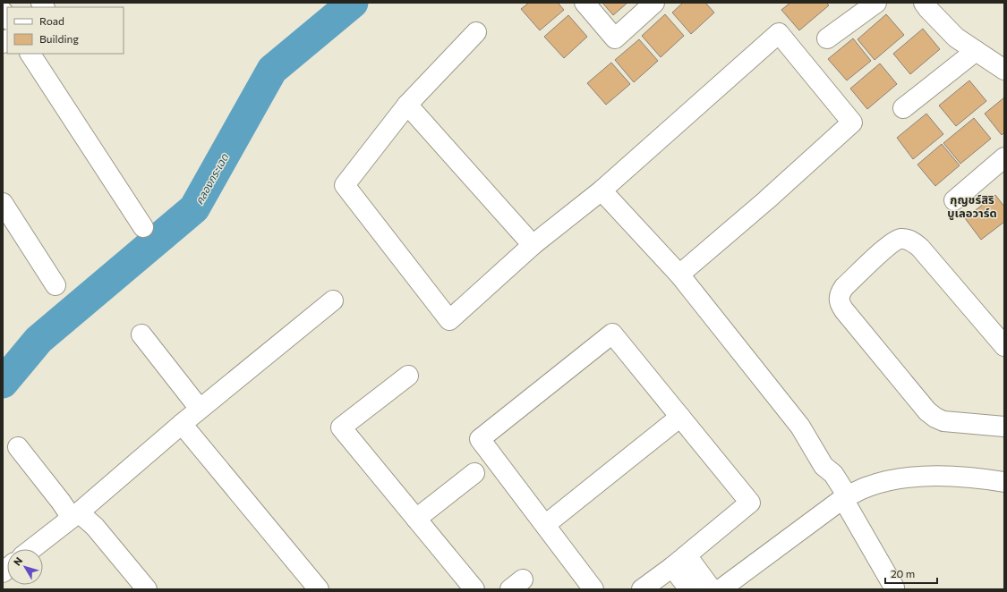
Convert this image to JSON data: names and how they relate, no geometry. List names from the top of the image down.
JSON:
{
  "districts": ["กุญชร์สิริ บูเลอวาร์ด"],
  "water": ["คลองกระเฉด"],
  "legend": ["Road", "Building"],
  "scale_bar": "20 m",
  "north": "top left"
}
